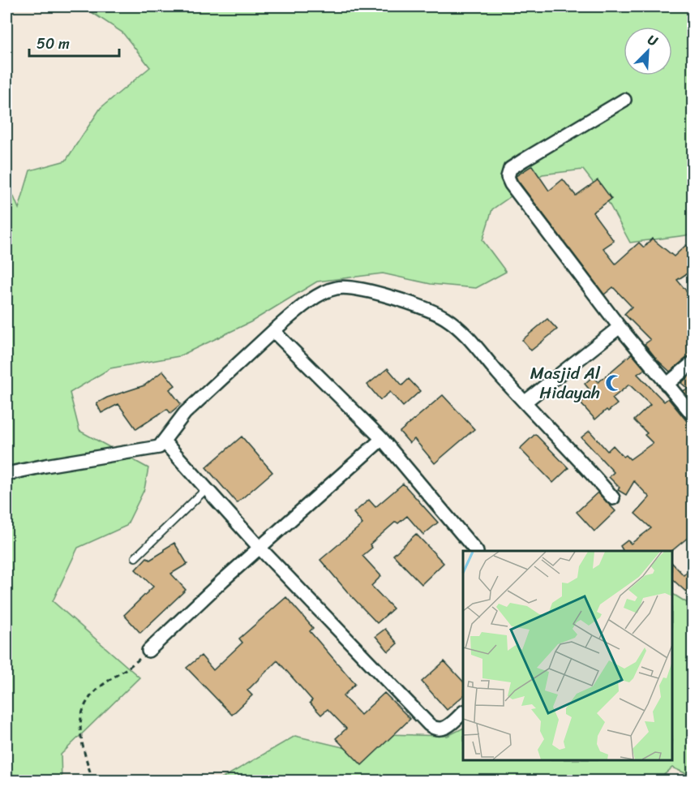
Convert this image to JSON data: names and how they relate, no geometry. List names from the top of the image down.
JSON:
{
  "places": {
    "mosque": ["Masjid Al Hidayah"]
  },
  "scale_bar": "50 m",
  "north": "top right"
}
